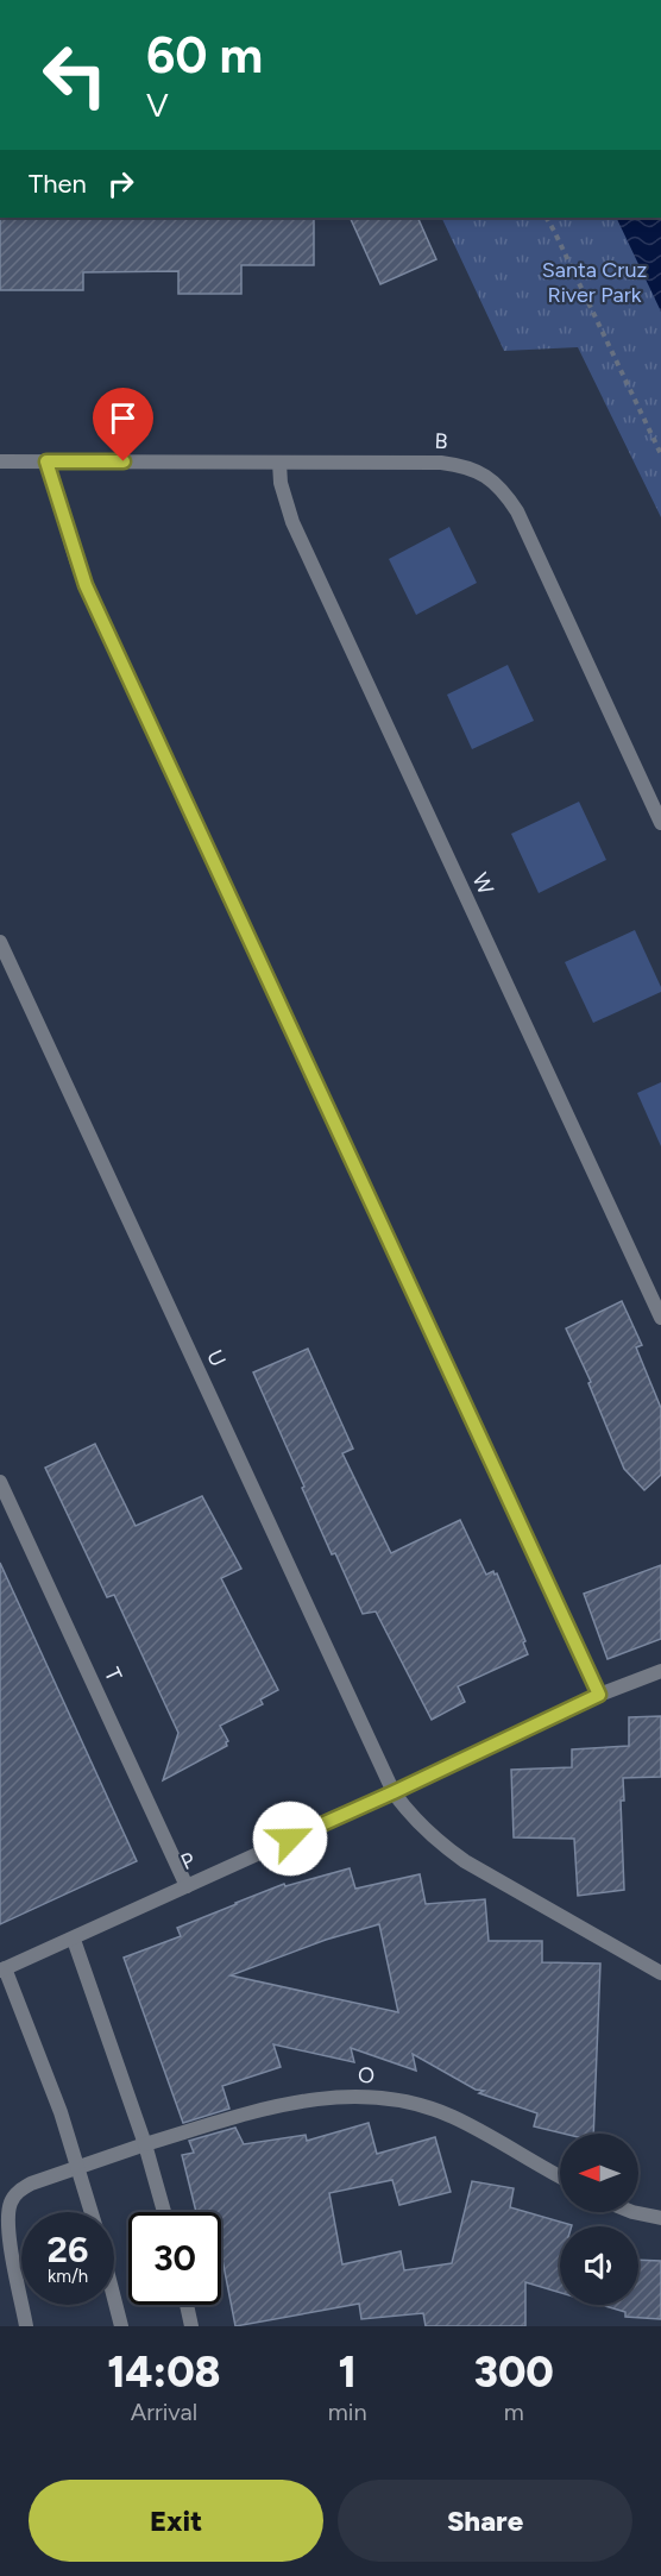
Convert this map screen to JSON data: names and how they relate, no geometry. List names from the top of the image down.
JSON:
{
  "streets": {
    "street": [
      "B",
      "W",
      "U",
      "T",
      "P",
      "O"
    ]
  },
  "crossings": [
    ["B", "W"],
    ["U", "P"],
    ["T", "P"]
  ],
  "parks": ["Santa Cruz River Park"],
  "north": "left",
  "page": {
    "turn": ["60 m", "V"],
    "then": "Then",
    "speed": "26 km/h",
    "limit": "30",
    "eta": [
      "14:08",
      "Arrival",
      "1",
      "min",
      "300",
      "m"
    ],
    "buttons": ["Exit", "Share"]
  }
}
